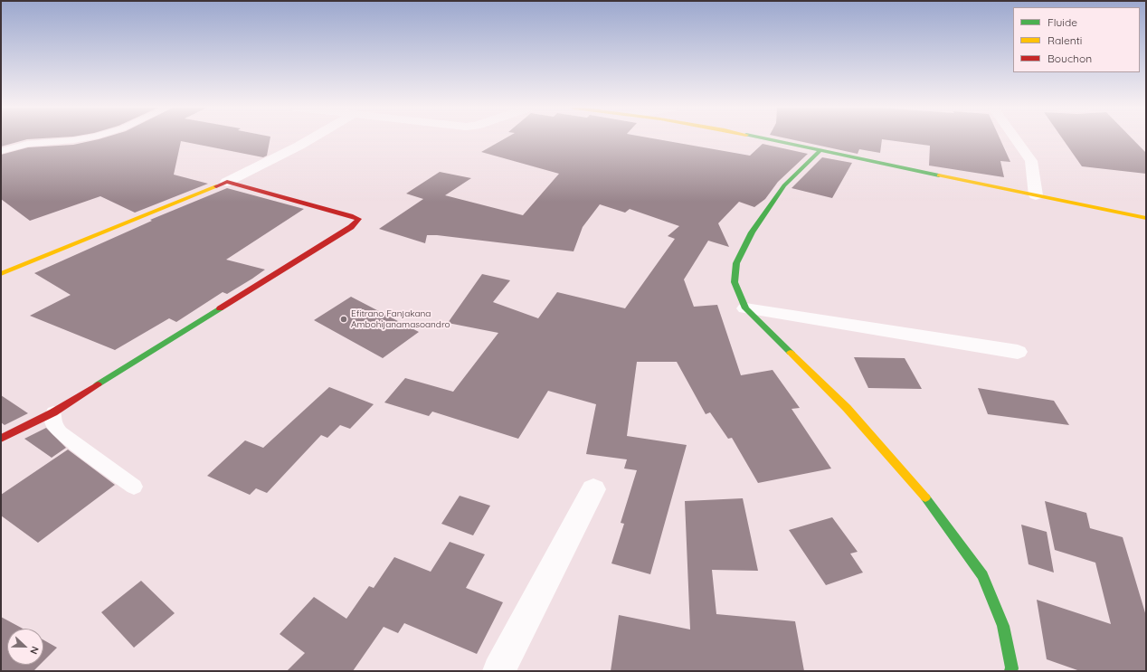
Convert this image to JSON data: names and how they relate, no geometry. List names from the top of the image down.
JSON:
{
  "places": ["Efitrano Fanjakana Ambohijanamasoandro"],
  "legend": ["Fluide", "Ralenti", "Bouchon"],
  "north": "right"
}
